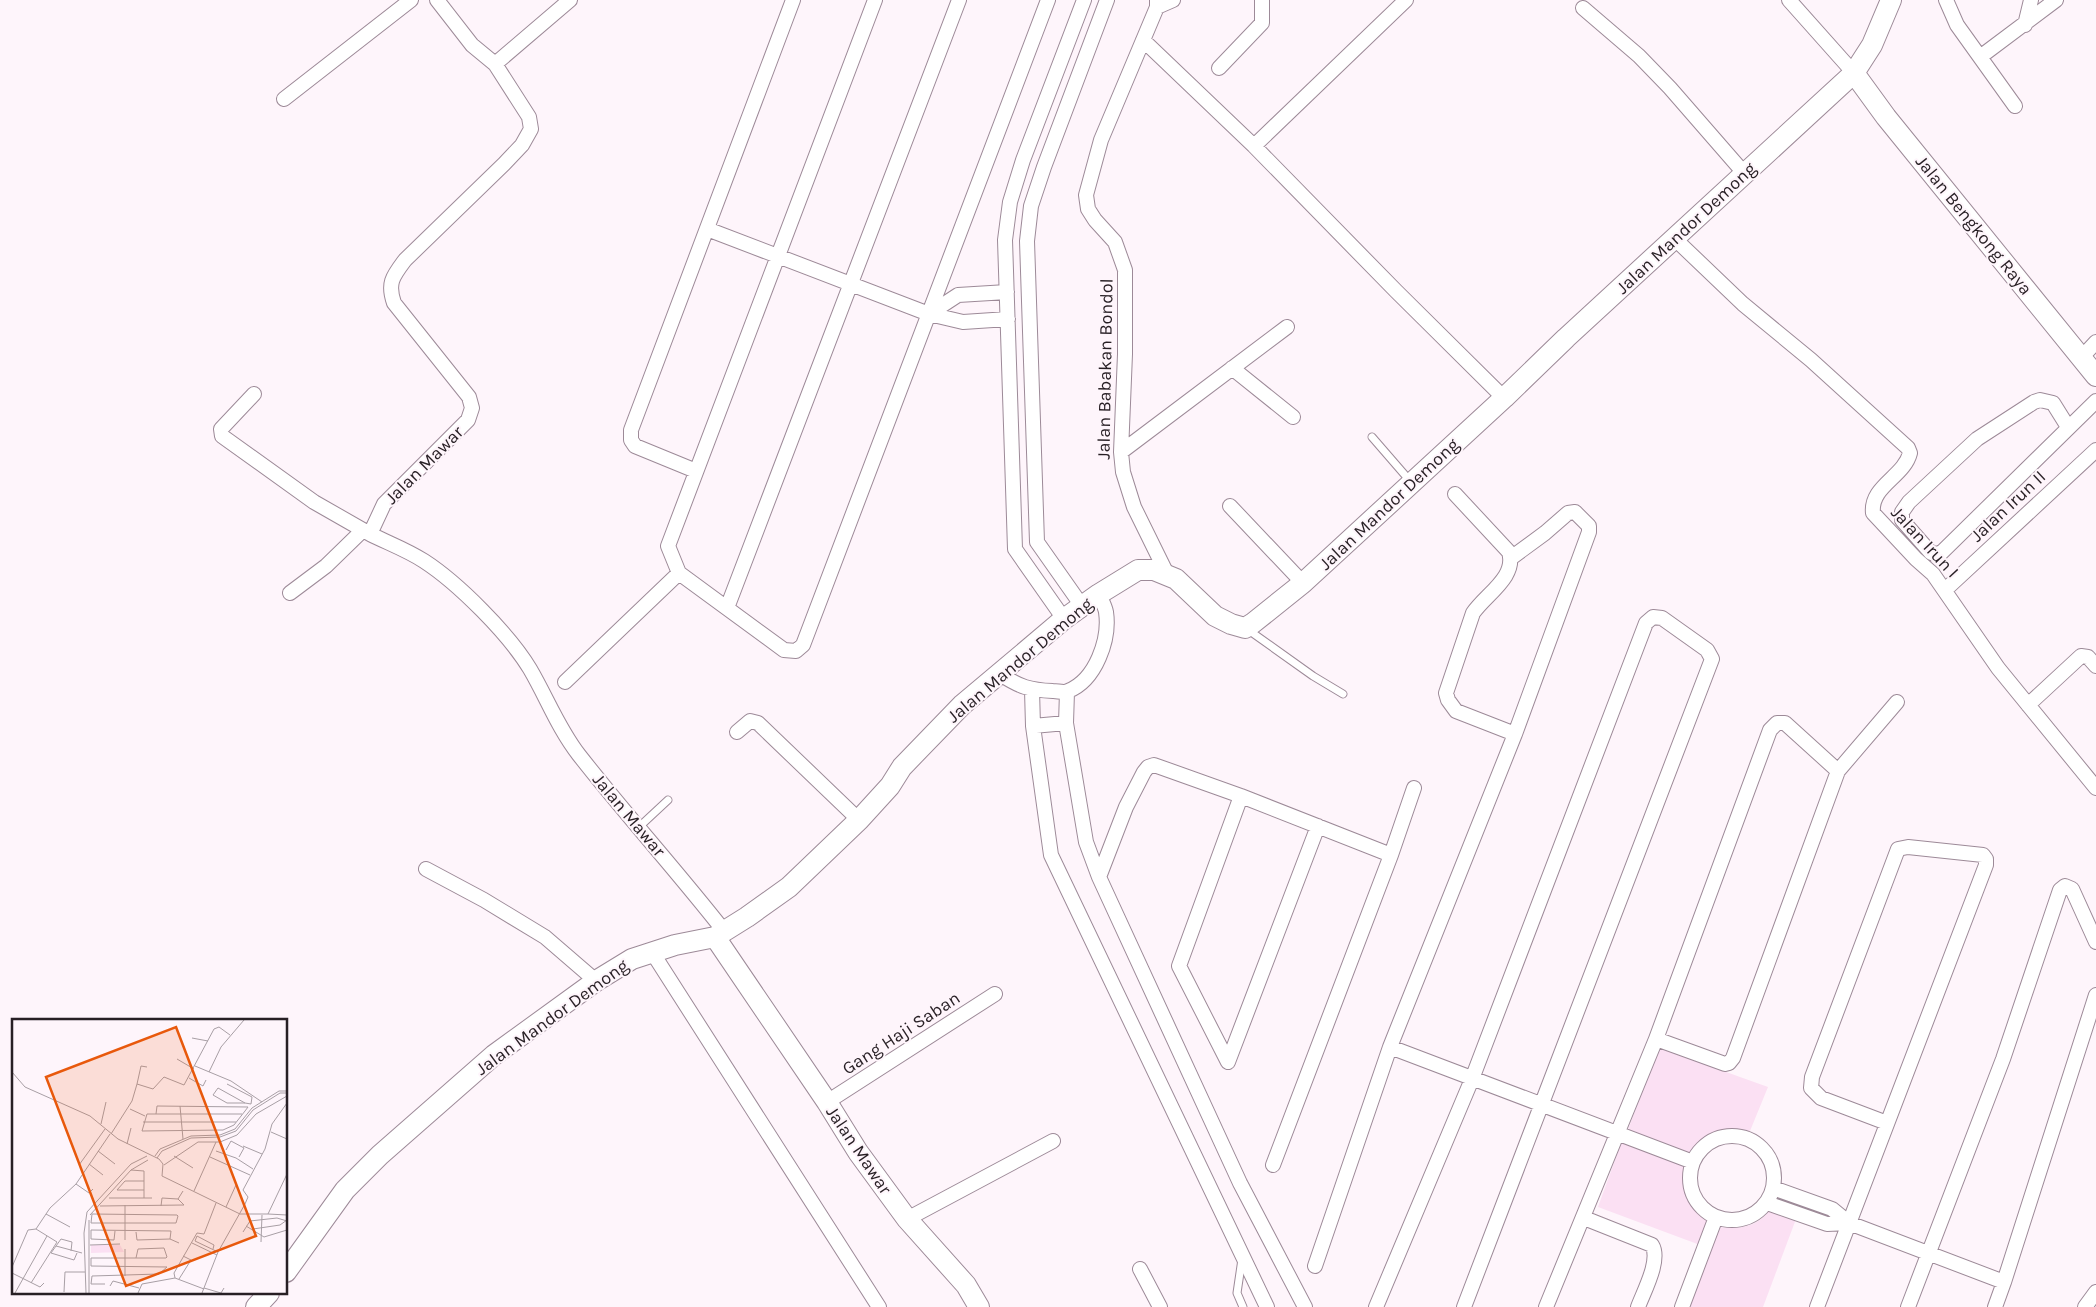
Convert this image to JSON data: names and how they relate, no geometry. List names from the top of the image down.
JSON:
{
  "streets": {
    "main road": ["Jalan Bengkong Raya", "Jalan Mandor Demong", "Jalan Mawar"],
    "street": [
      "Jalan Babakan Bondol",
      "Jalan Irun II",
      "Jalan Irun I",
      "Gang Haji Saban"
    ]
  },
  "crossings": [
    ["Jalan Bengkong Raya", "Jalan Mandor Demong"],
    ["Jalan Mandor Demong", "Jalan Babakan Bondol"],
    ["Jalan Mandor Demong", "Jalan Mawar"],
    ["Jalan Mandor Demong", "Jalan Irun I"],
    ["Jalan Mawar", "Gang Haji Saban"],
    ["Jalan Irun II", "Jalan Irun I"]
  ]
}
